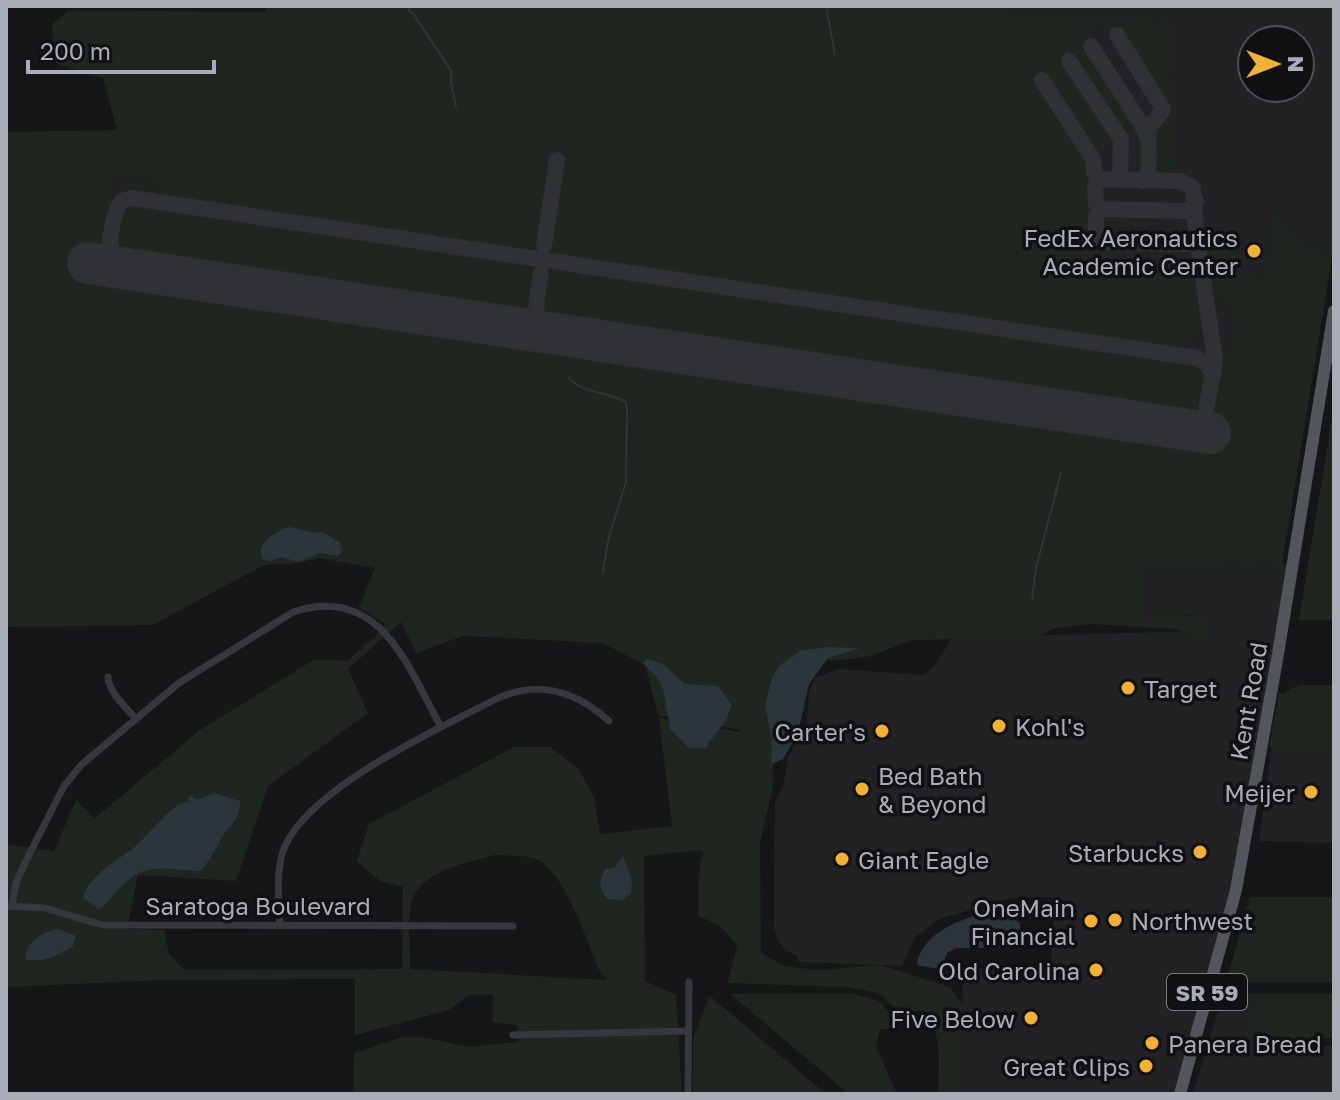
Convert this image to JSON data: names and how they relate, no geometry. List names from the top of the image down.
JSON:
{
  "streets": {
    "main road": ["Kent Road", "SR 59"],
    "street": ["Saratoga Boulevard"]
  },
  "places": [
    "FedEx Aeronautics Academic Center",
    "Target",
    "Kohl's",
    "Carter's",
    "Bed Bath & Beyond",
    "Meijer",
    "Starbucks",
    "Giant Eagle",
    "Northwest",
    "OneMain Financial",
    "Old Carolina",
    "Five Below",
    "Panera Bread",
    "Great Clips"
  ],
  "scale_bar": "200 m",
  "north": "right"
}
